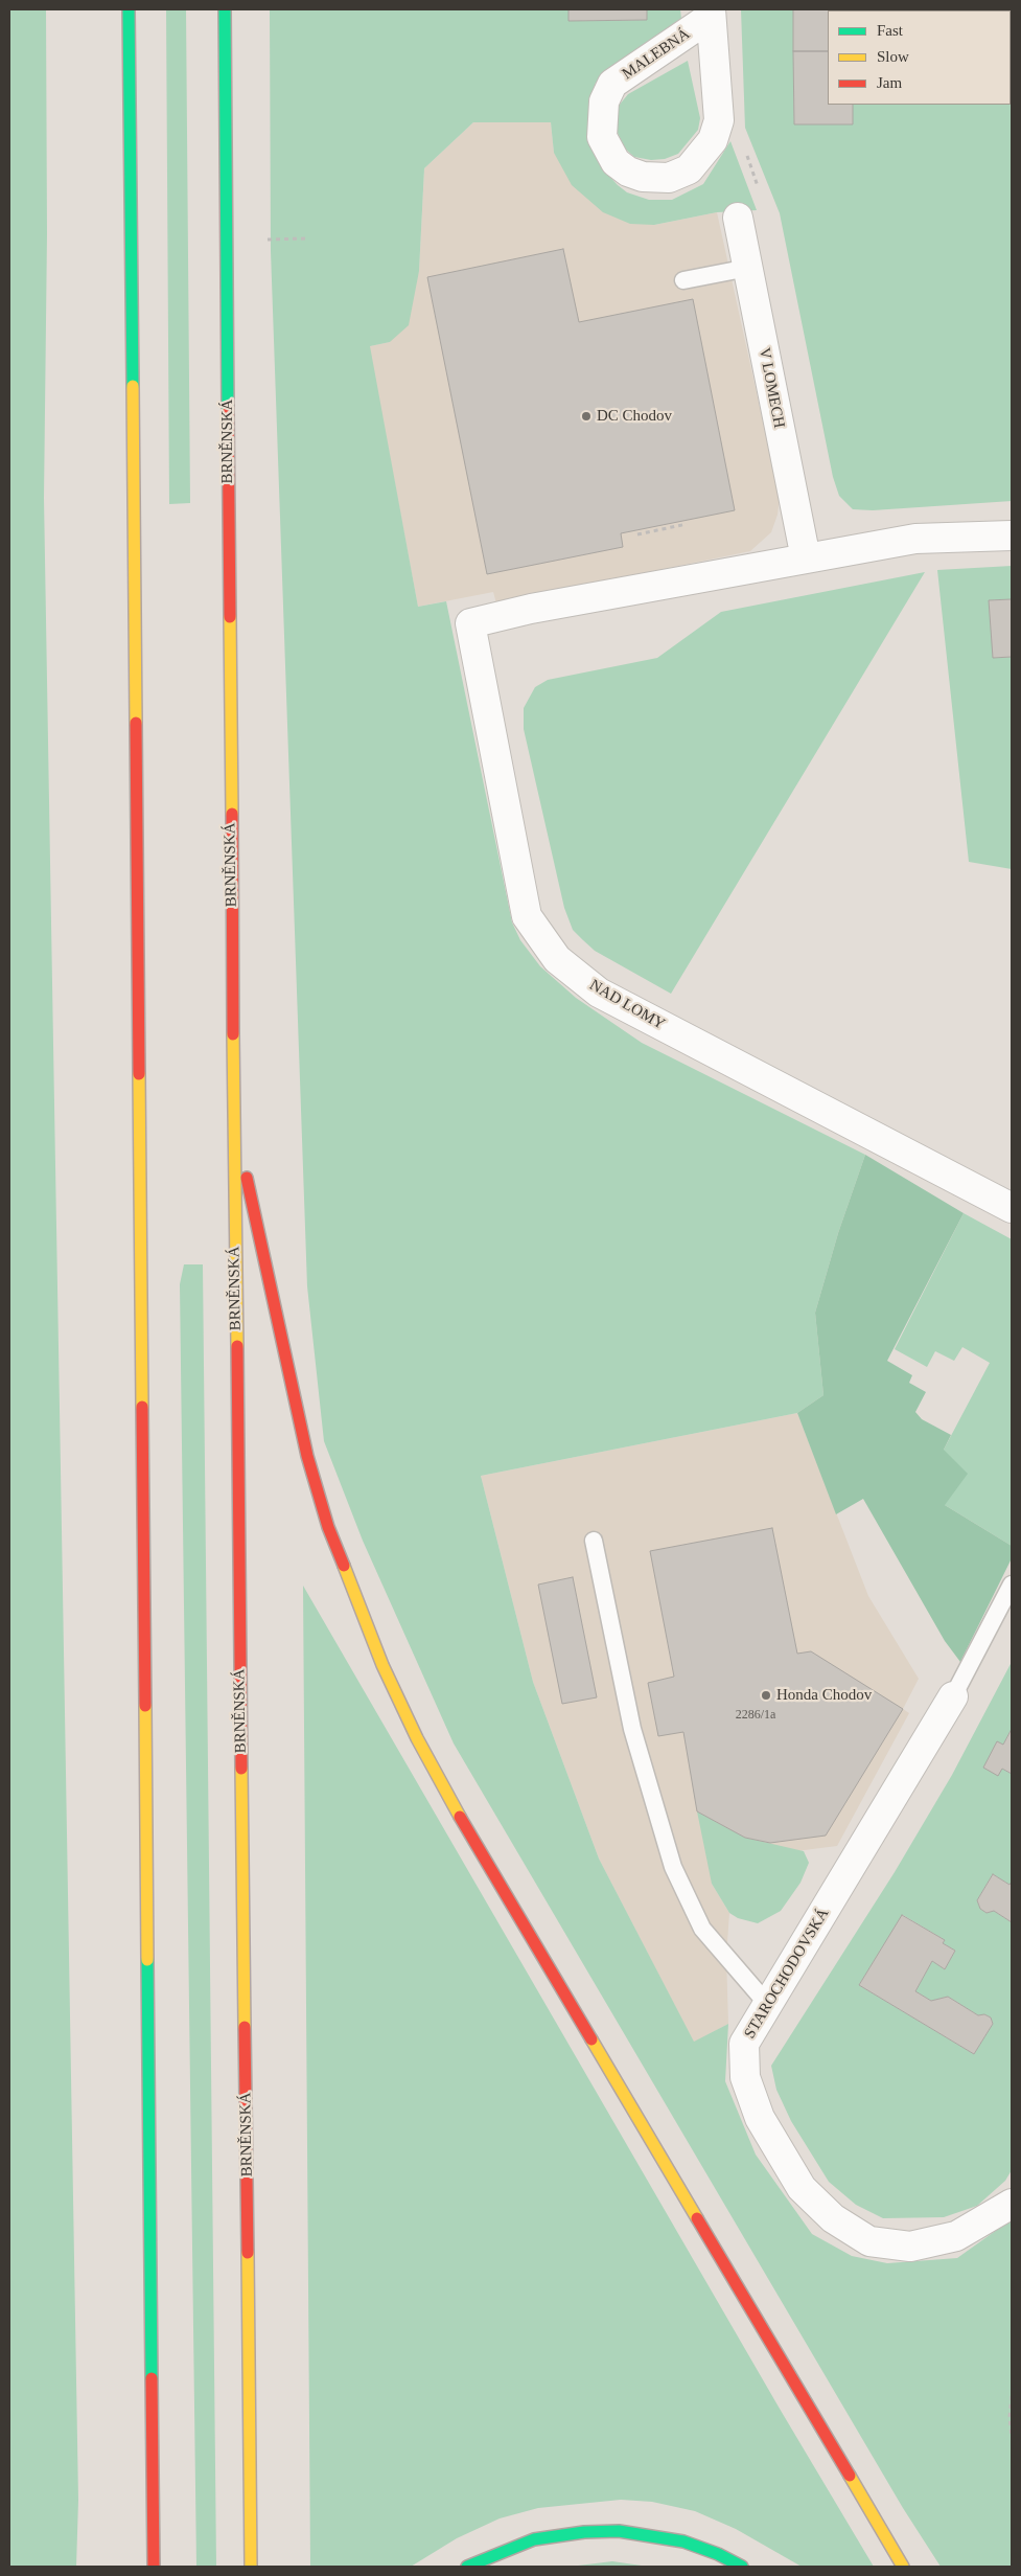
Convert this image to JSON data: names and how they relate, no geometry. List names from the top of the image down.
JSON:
{
  "streets": {
    "highway": ["BRNĚNSKÁ"],
    "street": [
      "MALEBNÁ",
      "V LOMECH",
      "NAD LOMY",
      "STAROCHODOVSKÁ"
    ]
  },
  "crossings": [
    ["V LOMECH", "NAD LOMY"]
  ],
  "places": ["DC Chodov", "Honda Chodov"],
  "house_numbers": ["2286/1a"],
  "legend": ["Fast", "Slow", "Jam"]
}
